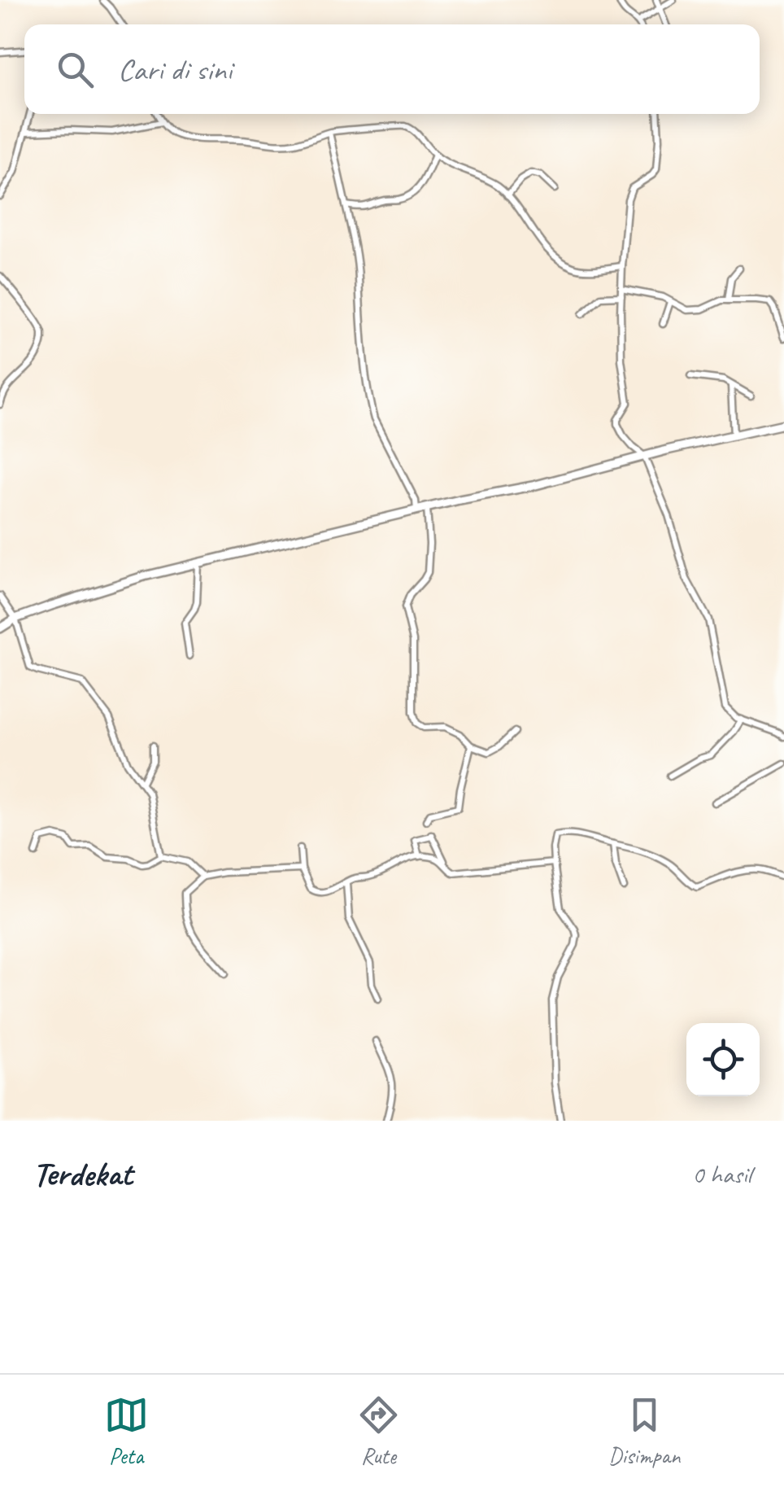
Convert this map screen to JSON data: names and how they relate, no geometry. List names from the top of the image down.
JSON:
{
  "page": {
    "search": "Cari di sini",
    "heading": ["Terdekat", "0 hasil"],
    "nav": ["Peta", "Rute", "Disimpan"]
  }
}
